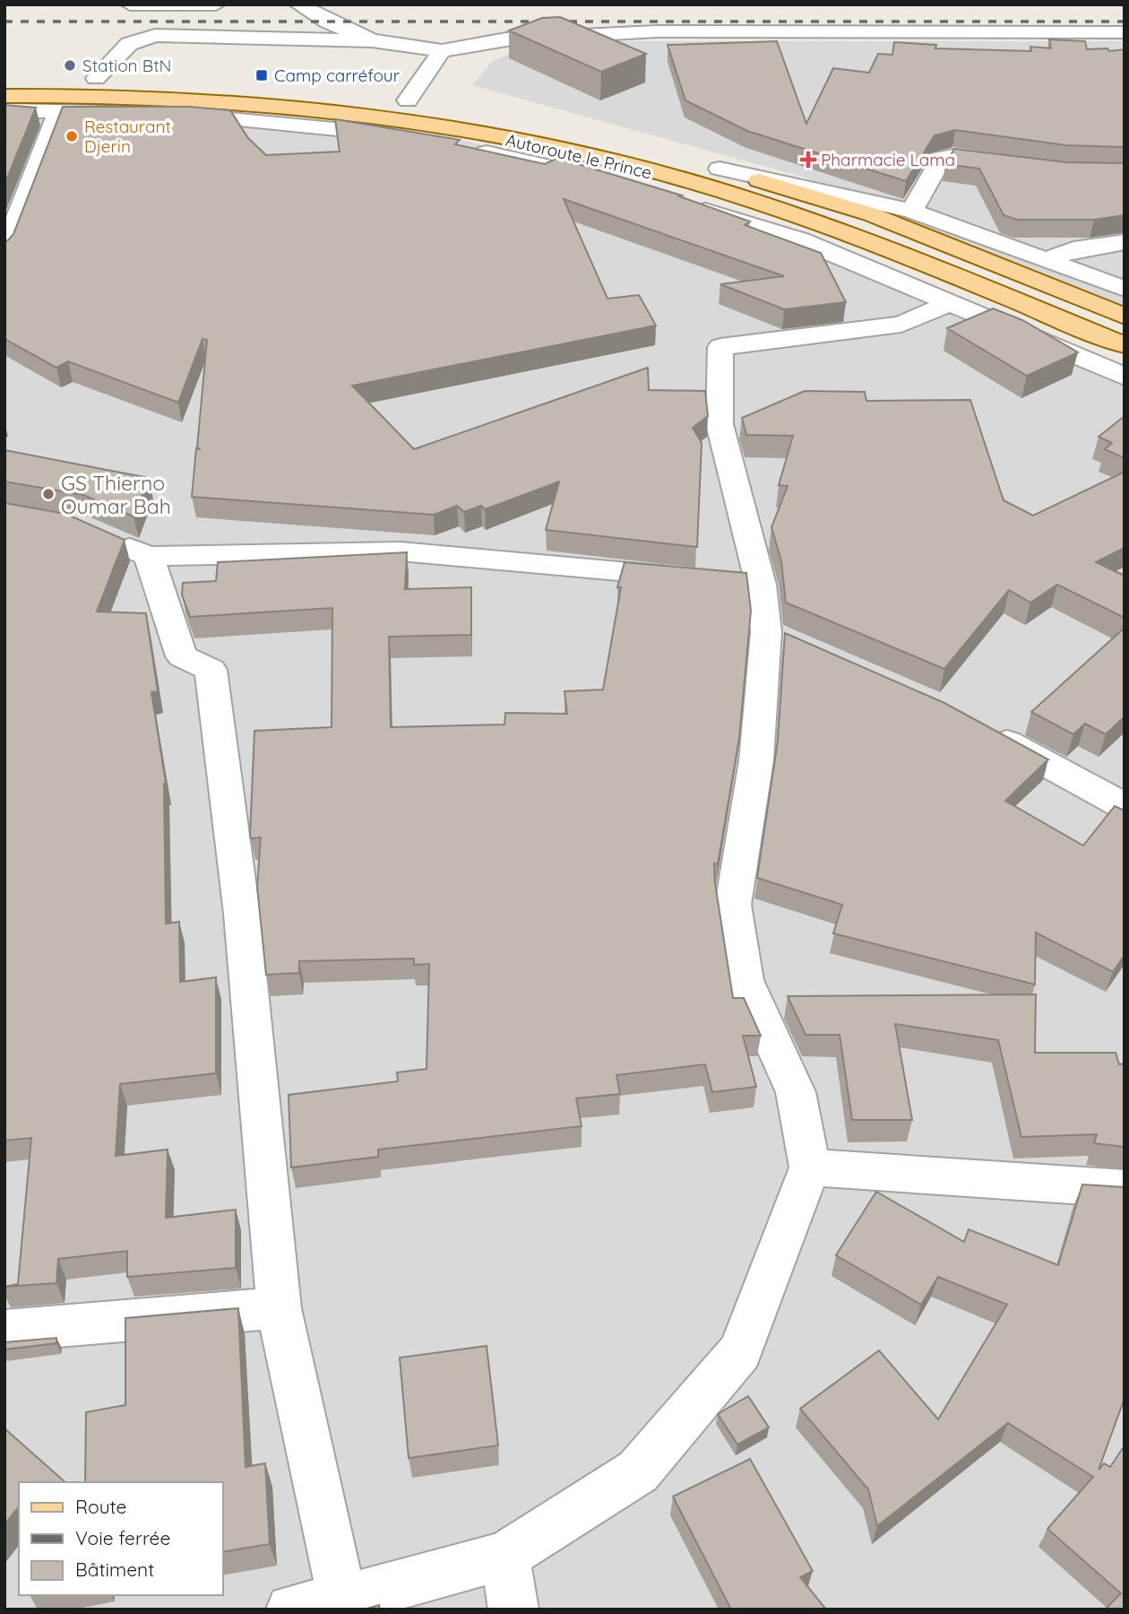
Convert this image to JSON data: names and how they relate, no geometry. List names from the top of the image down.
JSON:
{
  "streets": {
    "main road": ["Autoroute le Prince"]
  },
  "places": {
    "other": ["Station BtN", "Restaurant Djerin", "GS Thierno Oumar Bah"],
    "transit": ["Camp carréfour"],
    "health": ["Pharmacie Lama"]
  },
  "legend": ["Route", "Voie ferrée", "Bâtiment"]
}
